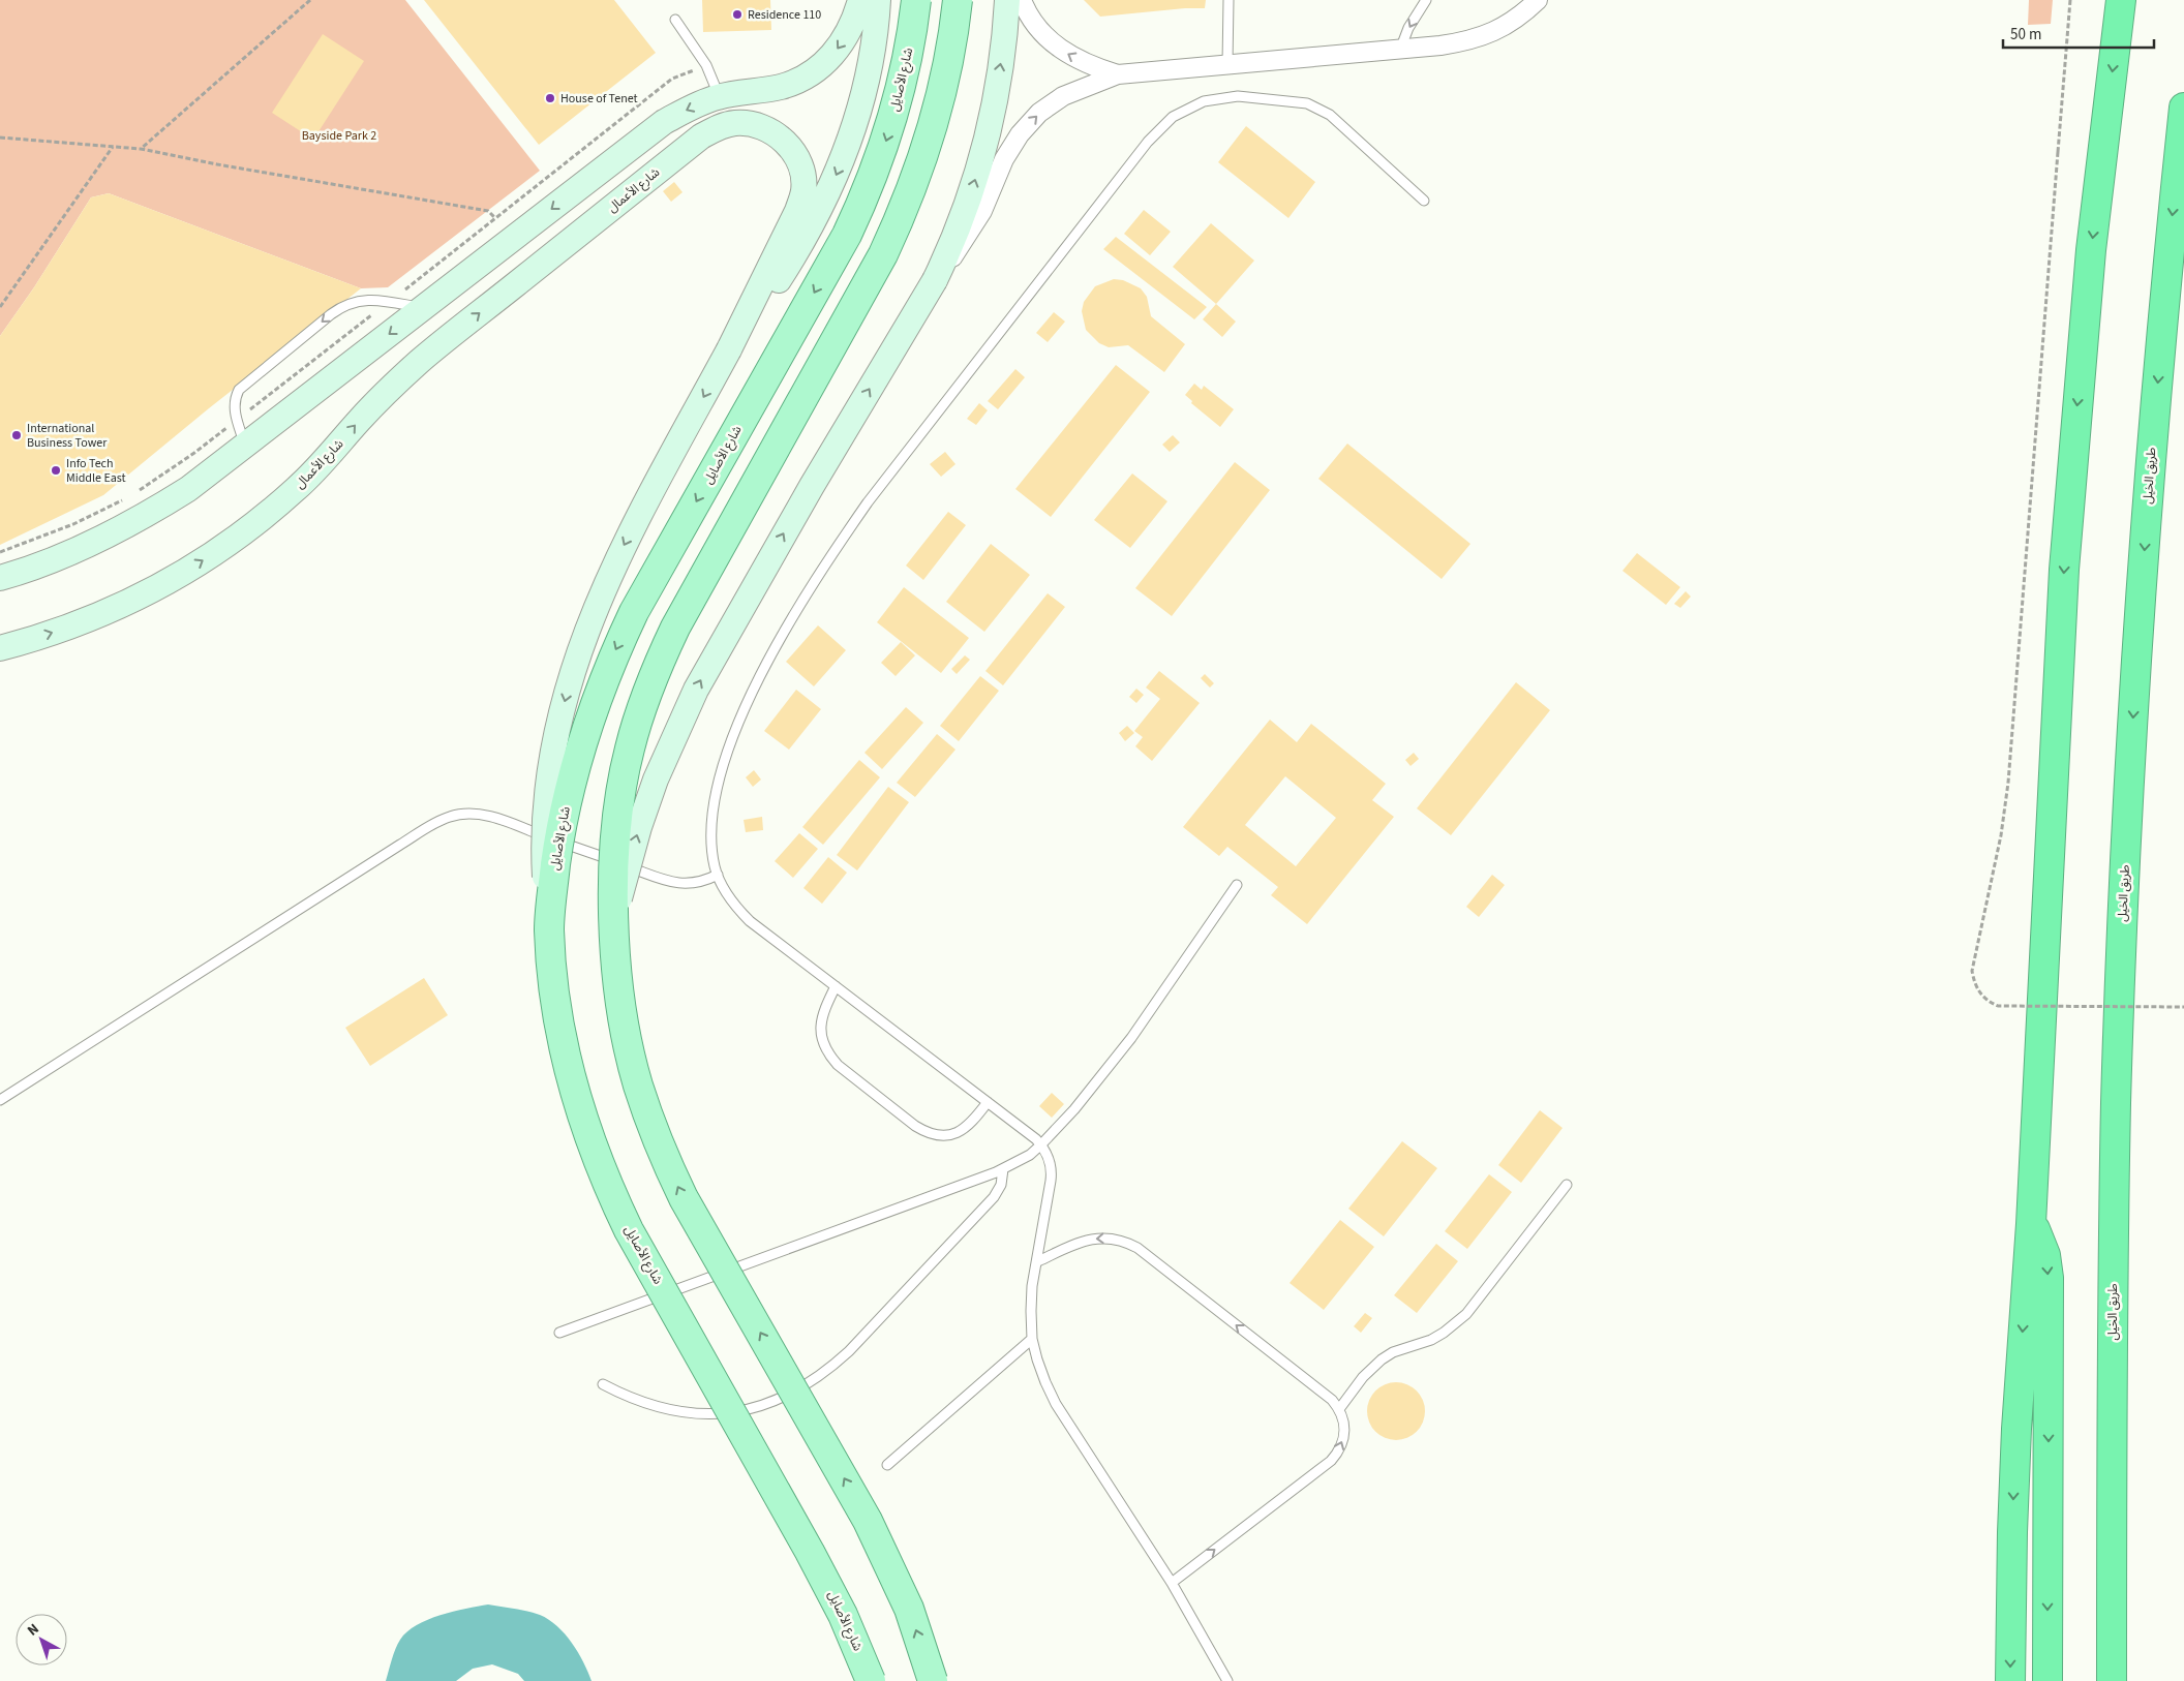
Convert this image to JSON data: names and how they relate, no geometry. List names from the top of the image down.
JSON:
{
  "streets": {
    "highway": ["طريق الخيل"],
    "main road": ["شارع الأصايل"],
    "street": ["شارع الأعمال"]
  },
  "parks": ["Bayside Park 2"],
  "places": [
    "Residence 110",
    "House of Tenet",
    "International Business Tower",
    "Info Tech Middle East"
  ],
  "scale_bar": "50 m",
  "north": "top left"
}
